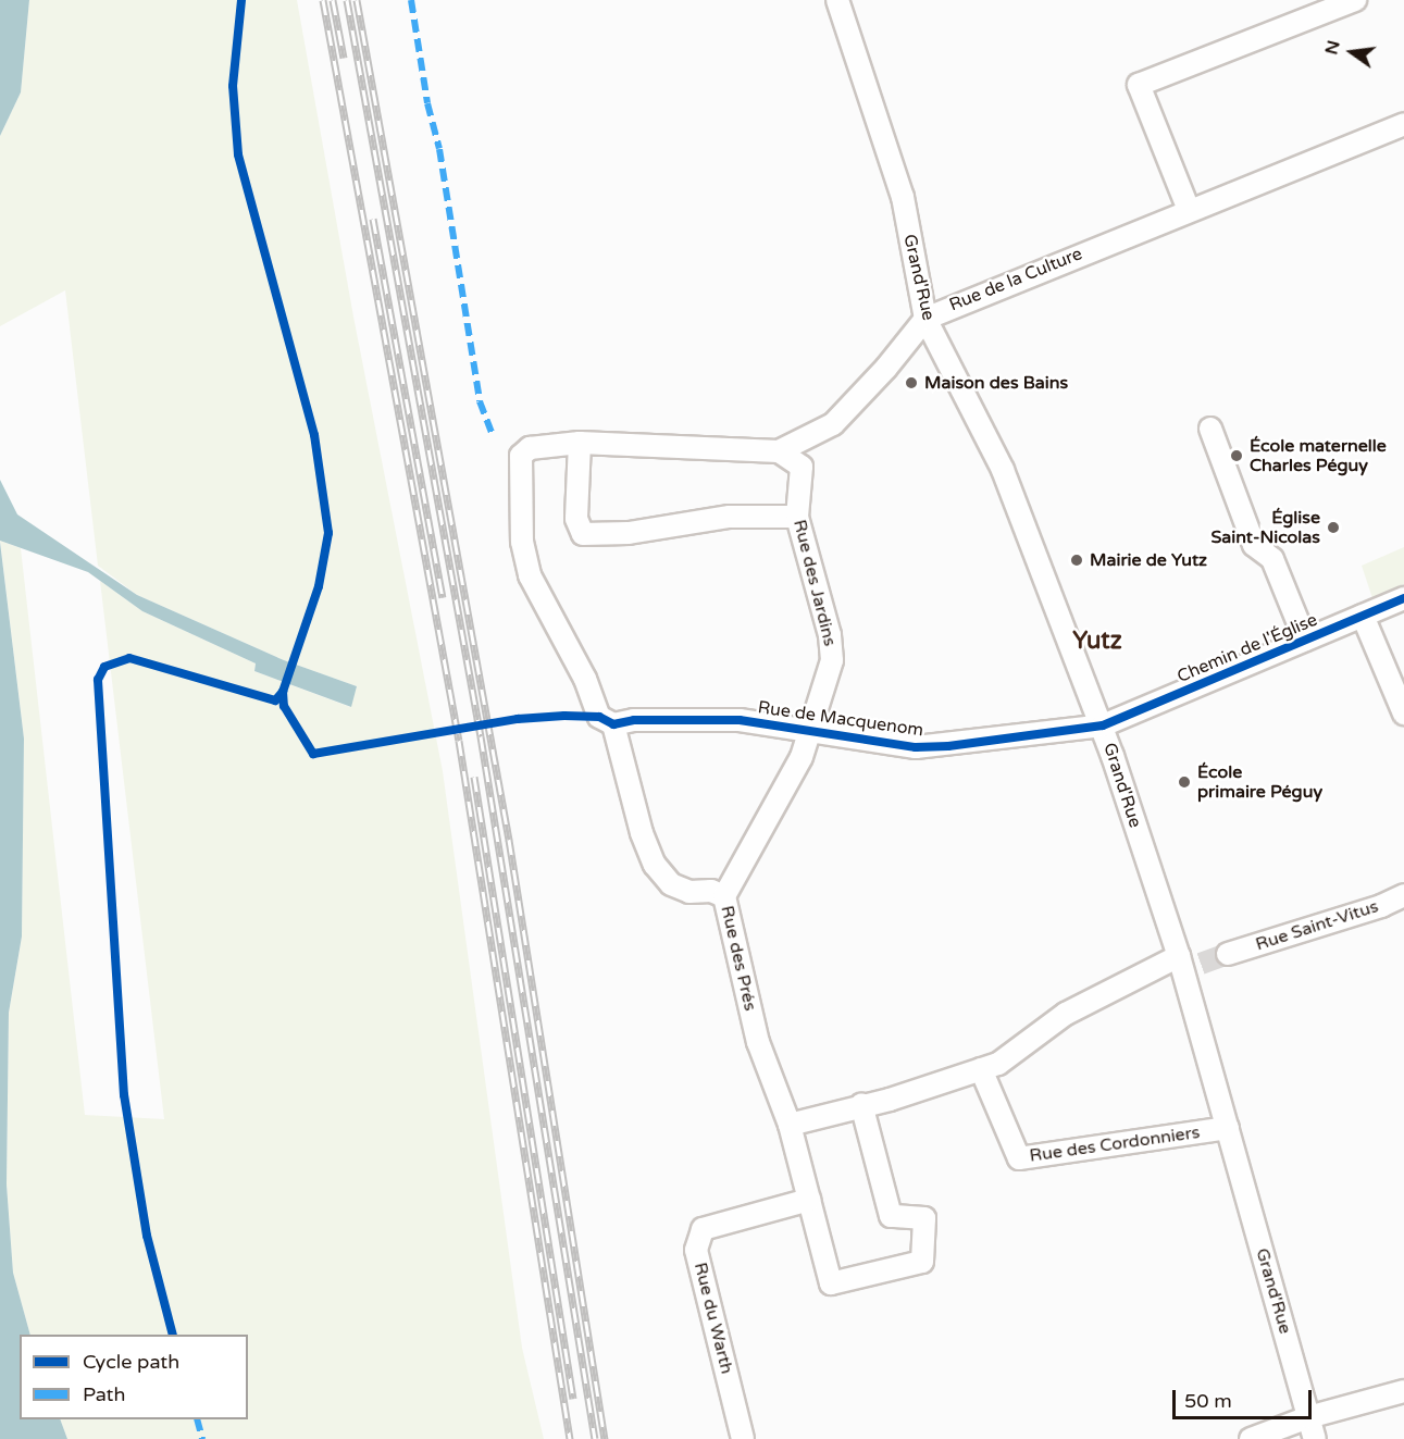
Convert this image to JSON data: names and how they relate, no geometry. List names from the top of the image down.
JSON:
{
  "streets": {
    "street": [
      "Grand'Rue",
      "Rue de la Culture",
      "Rue des Jardins",
      "Chemin de l'Église",
      "Rue de Macquenom",
      "Rue Saint-Vitus",
      "Rue des Prés",
      "Rue des Cordonniers",
      "Rue du Warth"
    ]
  },
  "crossings": [
    ["Grand'Rue", "Rue de la Culture"],
    ["Grand'Rue", "Chemin de l'Église"],
    ["Grand'Rue", "Rue de Macquenom"],
    ["Grand'Rue", "Rue des Cordonniers"],
    ["Rue de la Culture", "Rue des Jardins"],
    ["Rue de la Culture", "Rue des Prés"],
    ["Rue des Jardins", "Rue de Macquenom"],
    ["Rue des Jardins", "Rue des Prés"],
    ["Chemin de l'Église", "Rue de Macquenom"],
    ["Rue de Macquenom", "Rue des Prés"],
    ["Rue des Prés", "Rue du Warth"]
  ],
  "districts": ["Yutz"],
  "places": [
    "Maison des Bains",
    "École maternelle Charles Péguy",
    "Église Saint-Nicolas",
    "Mairie de Yutz",
    "École primaire Péguy"
  ],
  "legend": ["Cycle path", "Path"],
  "scale_bar": "50 m",
  "north": "left"
}
